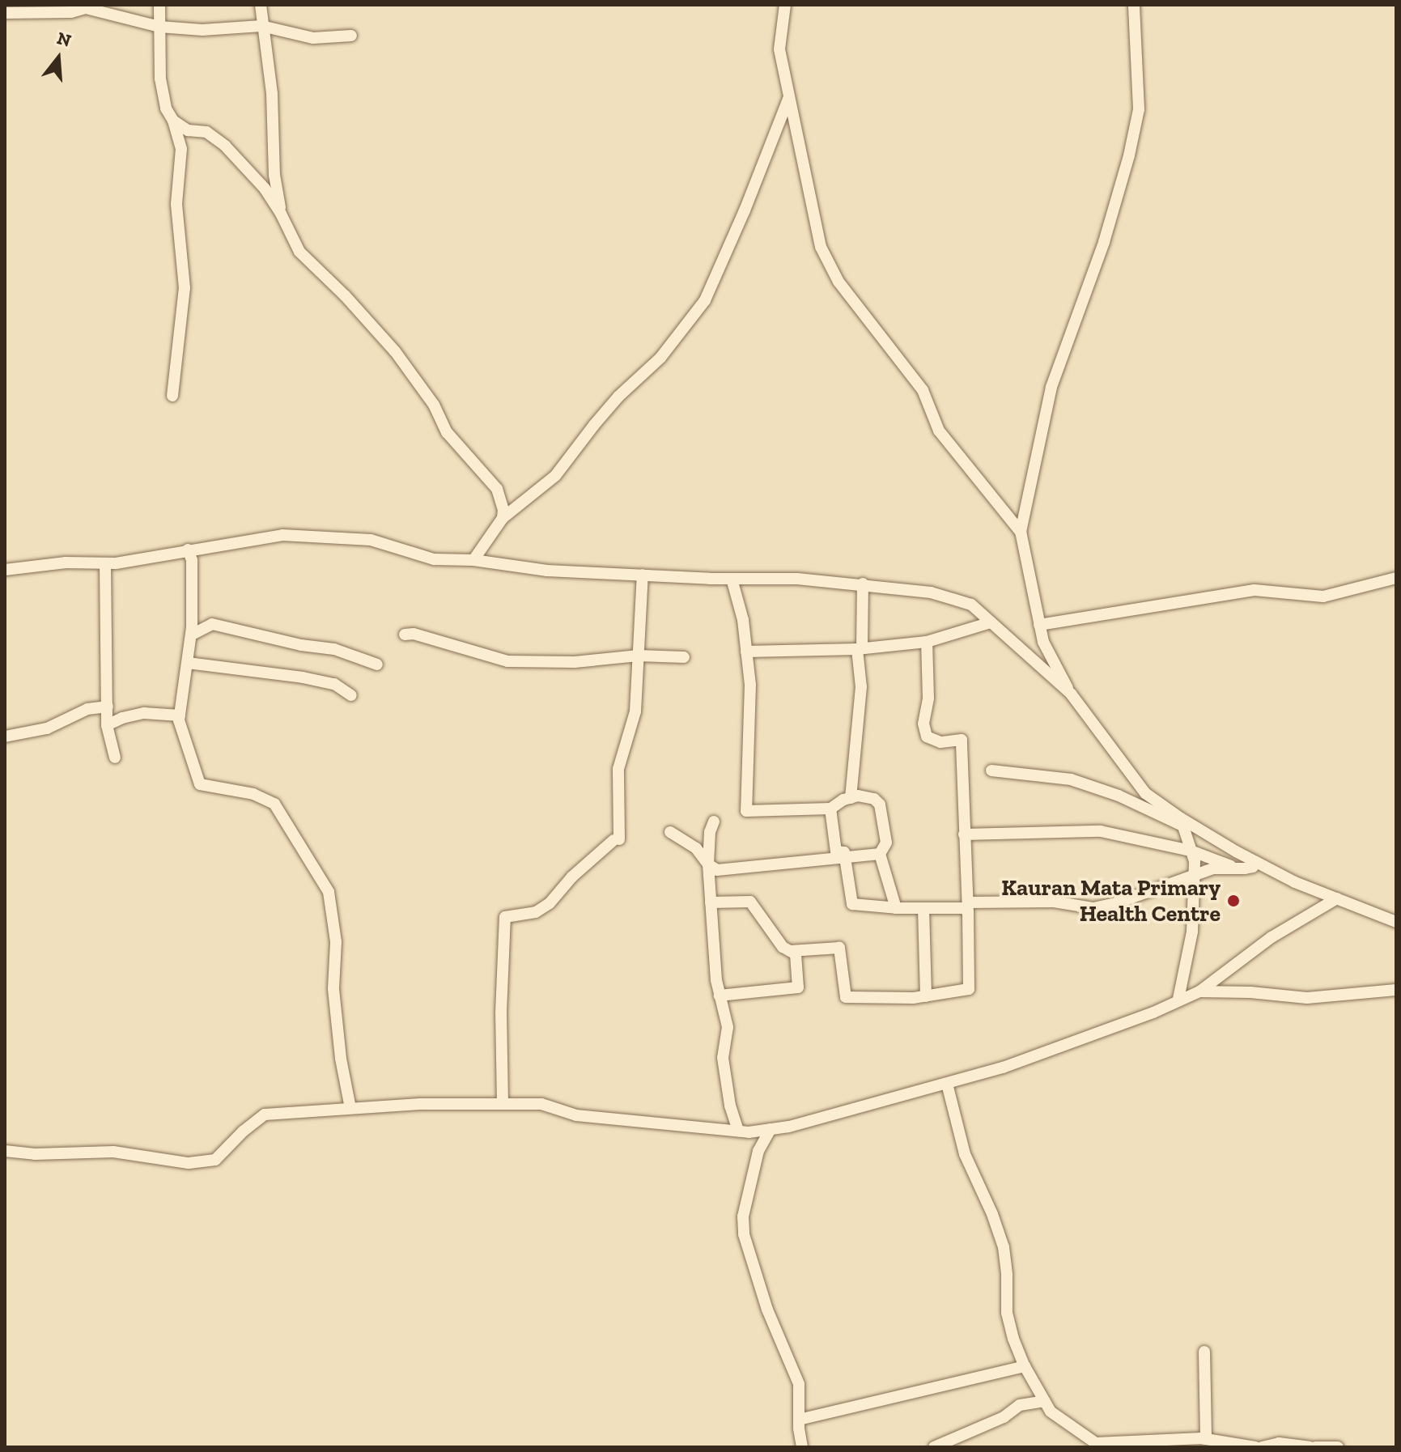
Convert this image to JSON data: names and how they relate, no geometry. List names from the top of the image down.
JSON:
{
  "places": ["Kauran Mata Primary Health Centre"],
  "north": "top"
}
